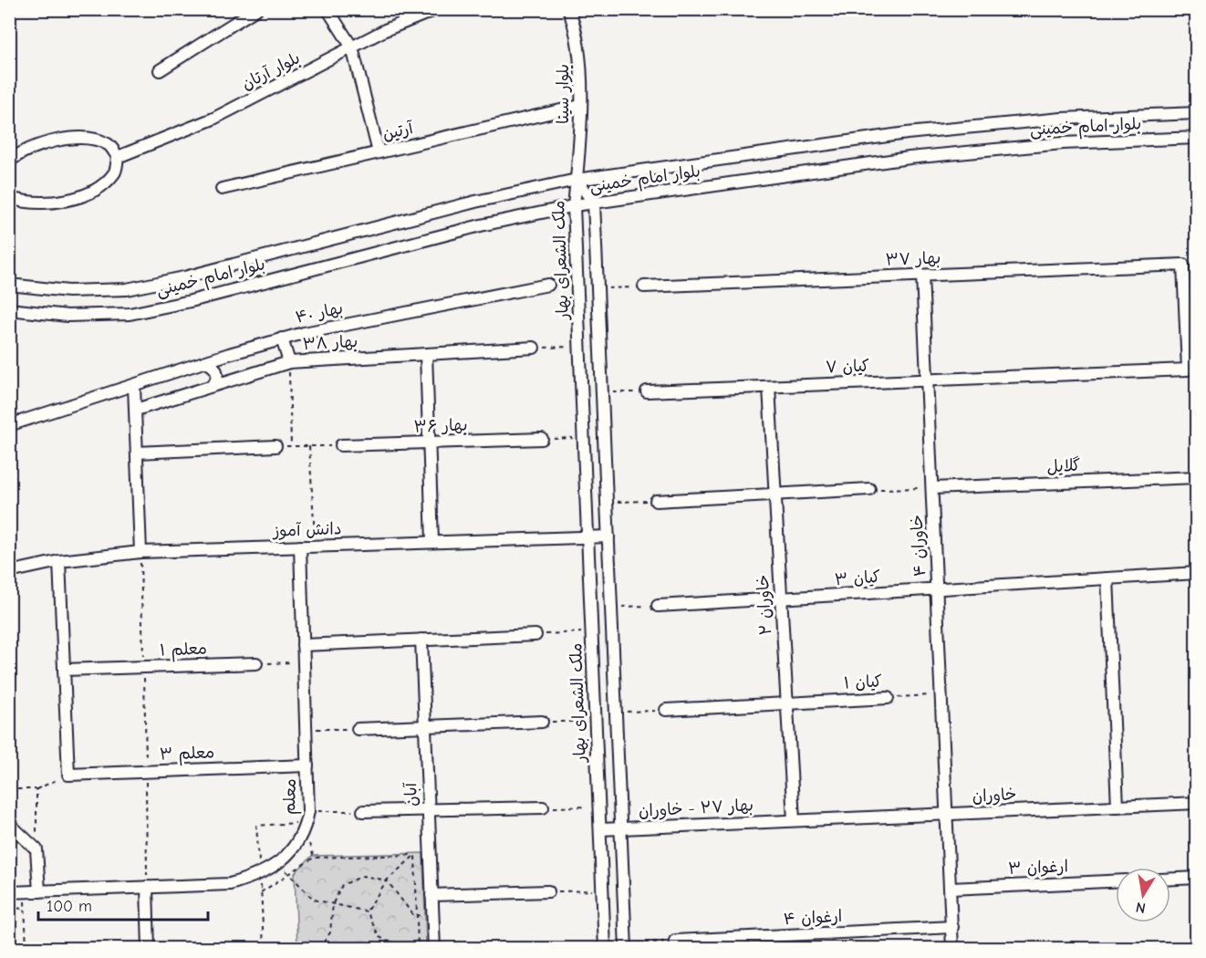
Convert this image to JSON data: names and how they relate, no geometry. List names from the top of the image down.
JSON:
{
  "streets": {
    "street": [
      "بلوار آرتان",
      "بلوار سینا",
      "بلوار امام خمینی",
      "آرتین",
      "بهار ۳۷",
      "ملک الشعرای بهار",
      "بهار ۴۰",
      "بهار ۳۸",
      "کیان ۷",
      "بهار ۳۶",
      "گلایل",
      "دانش آموز",
      "خاوران ۴",
      "کیان ۳",
      "خاوران ۲",
      "معلم ۱",
      "کیان ۱",
      "معلم ۳",
      "آبان",
      "خاوران",
      "معلم",
      "بهار ۲۷ - خاوران",
      "ارغوان ۳",
      "ارغوان ۴"
    ]
  },
  "crossings": [
    ["بلوار سینا", "بلوار امام خمینی"],
    ["بلوار سینا", "آرتین"],
    ["بلوار سینا", "ملک الشعرای بهار"],
    ["بلوار امام خمینی", "ملک الشعرای بهار"],
    ["بهار ۳۷", "کیان ۷"],
    ["بهار ۳۷", "خاوران ۴"],
    ["ملک الشعرای بهار", "دانش آموز"],
    ["ملک الشعرای بهار", "بهار ۲۷ - خاوران"],
    ["کیان ۷", "خاوران ۴"],
    ["کیان ۷", "خاوران ۲"],
    ["گلایل", "خاوران ۴"],
    ["دانش آموز", "معلم"],
    ["خاوران ۴", "کیان ۳"],
    ["خاوران ۴", "کیان ۱"],
    ["خاوران ۴", "خاوران"],
    ["خاوران ۴", "ارغوان ۳"],
    ["خاوران ۴", "ارغوان ۴"],
    ["کیان ۳", "خاوران ۲"],
    ["خاوران ۲", "کیان ۱"],
    ["خاوران ۲", "خاوران"],
    ["خاوران ۲", "بهار ۲۷ - خاوران"],
    ["معلم ۳", "معلم"],
    ["خاوران", "بهار ۲۷ - خاوران"]
  ],
  "scale_bar": "100 m",
  "north": "bottom"
}
